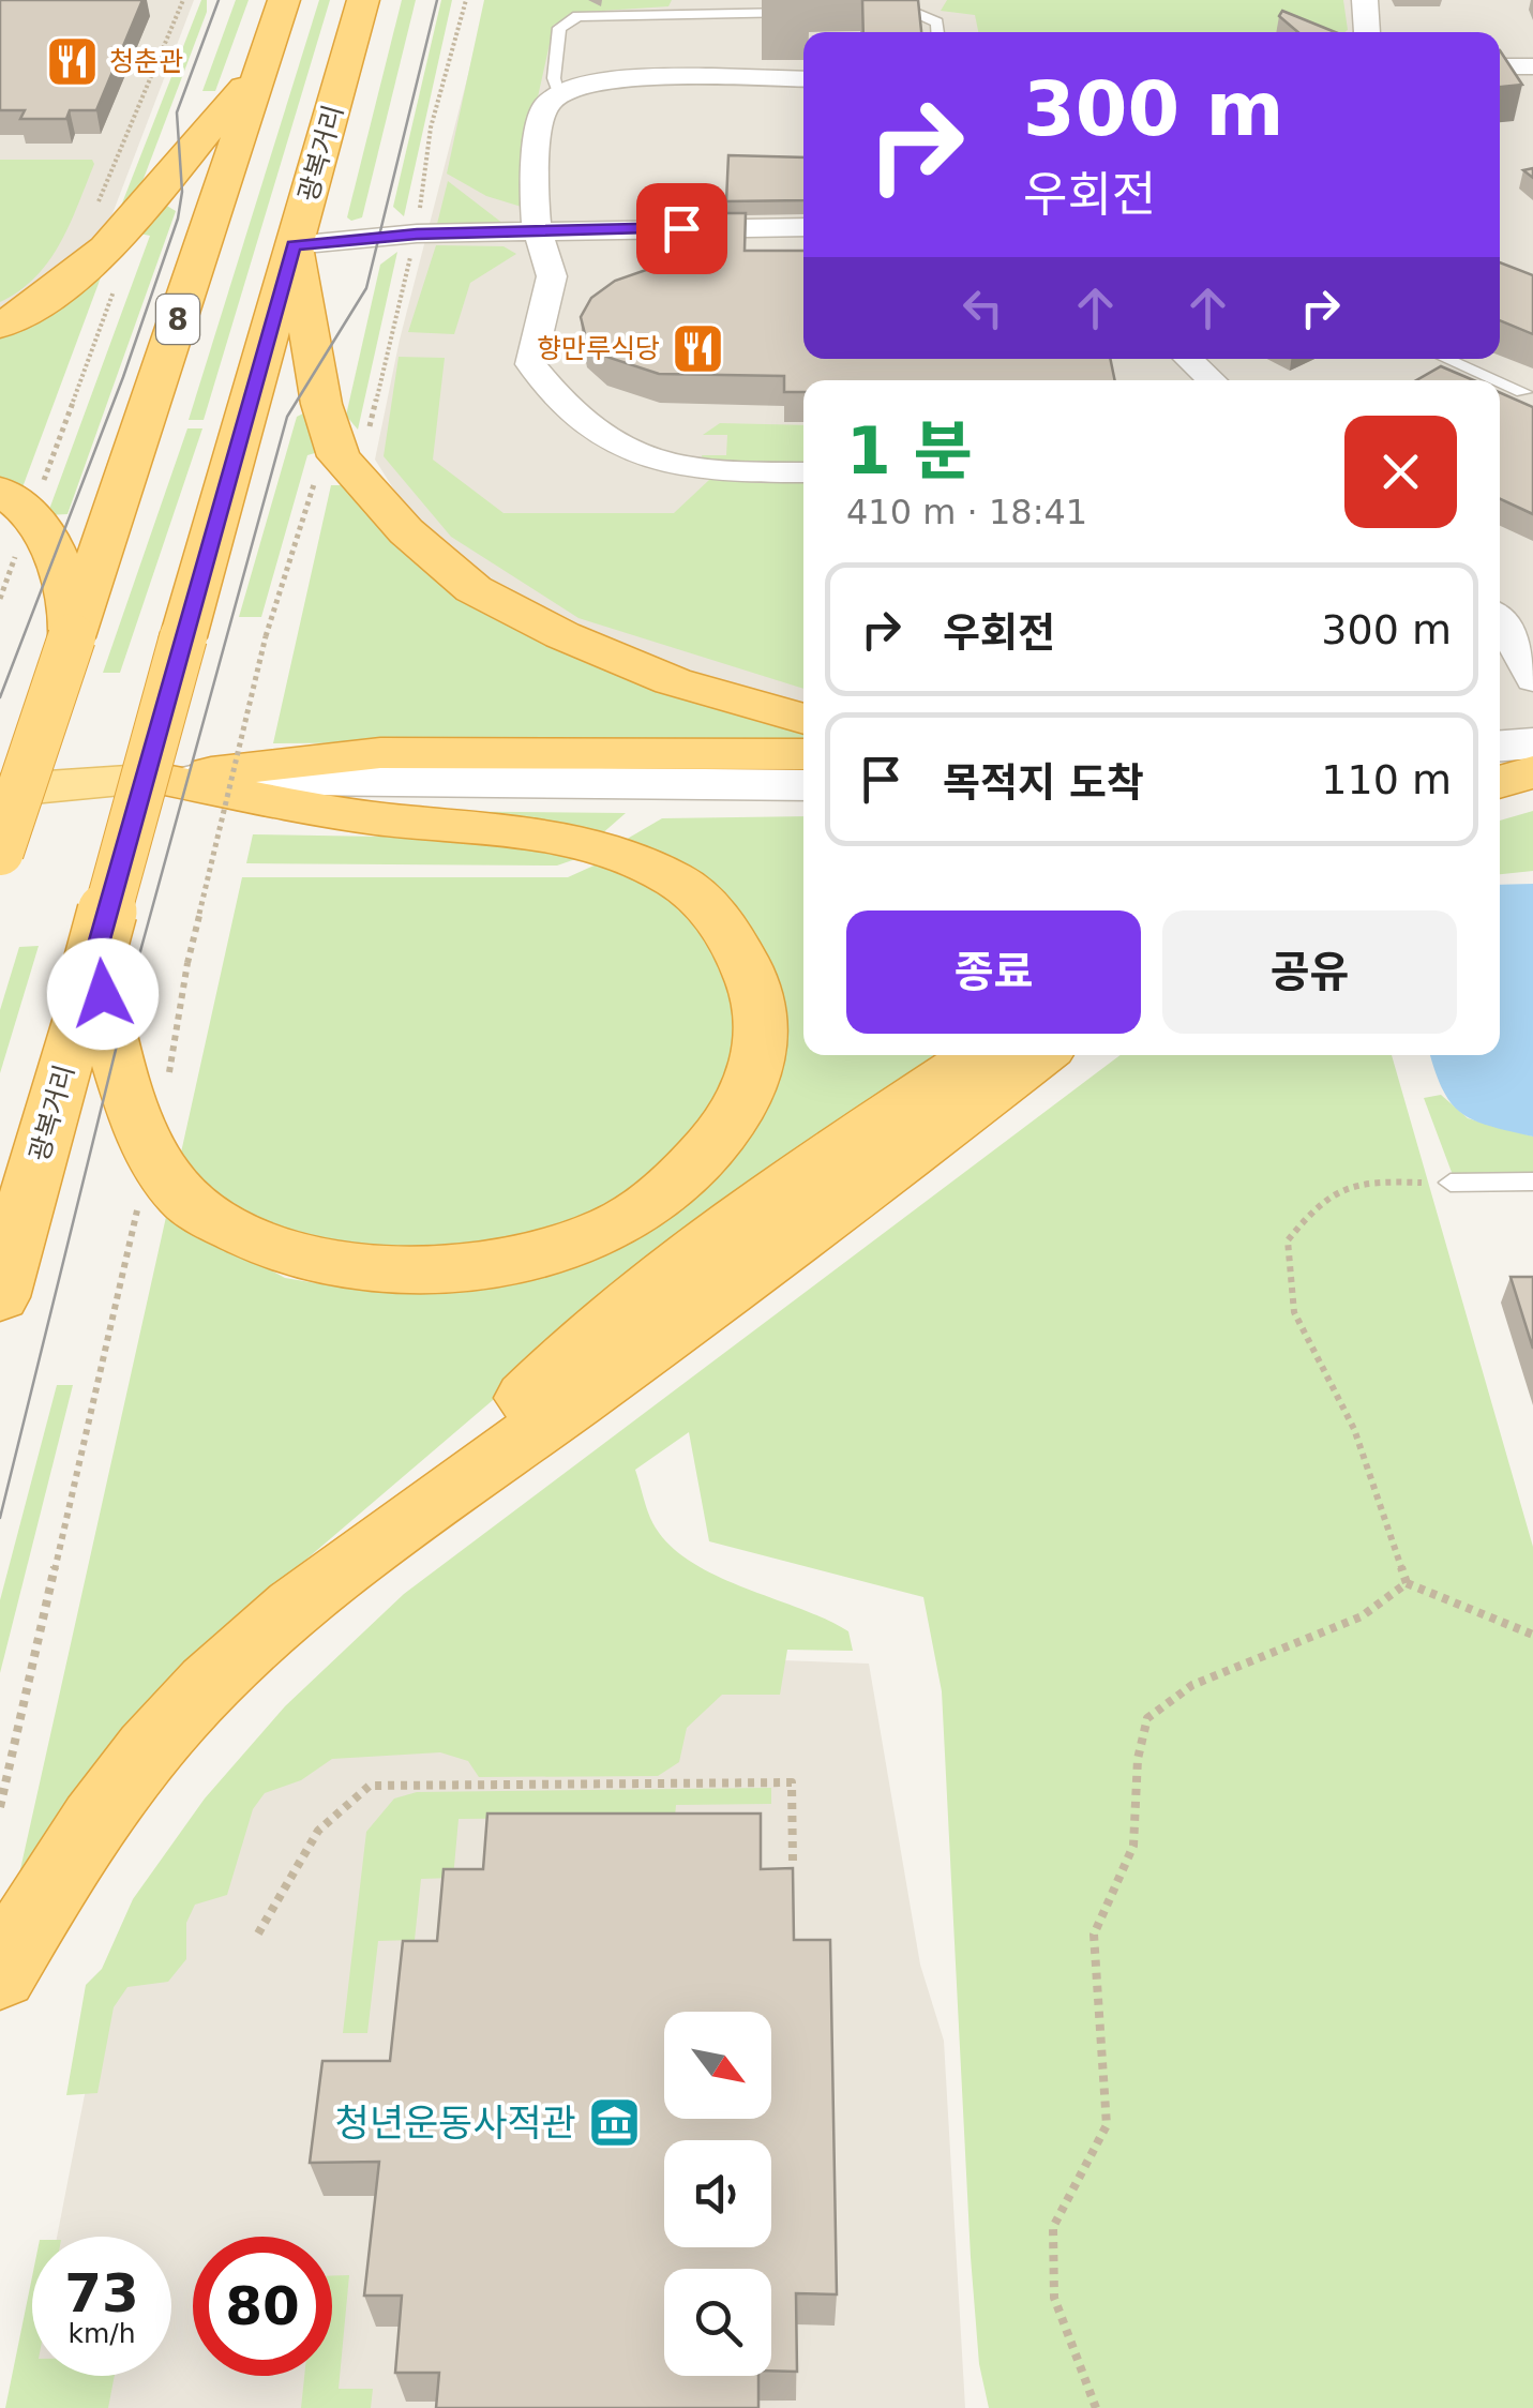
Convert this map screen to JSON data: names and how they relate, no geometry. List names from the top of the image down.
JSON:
{
  "streets": {
    "highway": ["광복거리", "8"]
  },
  "places": {
    "restaurant": ["청춘관", "향만루식당"],
    "museum": ["청년운동사적관"]
  },
  "north": "bottom right",
  "page": {
    "turn": ["300 m", "우회전"],
    "heading": ["1 분", "410 m · 18:41"],
    "list": [
      {
        "name": "우회전",
        "value": "300 m"
      },
      {
        "name": "목적지 도착",
        "value": "110 m"
      }
    ],
    "buttons": ["종료", "공유"],
    "speed": "73 km/h",
    "limit": "80"
  }
}
